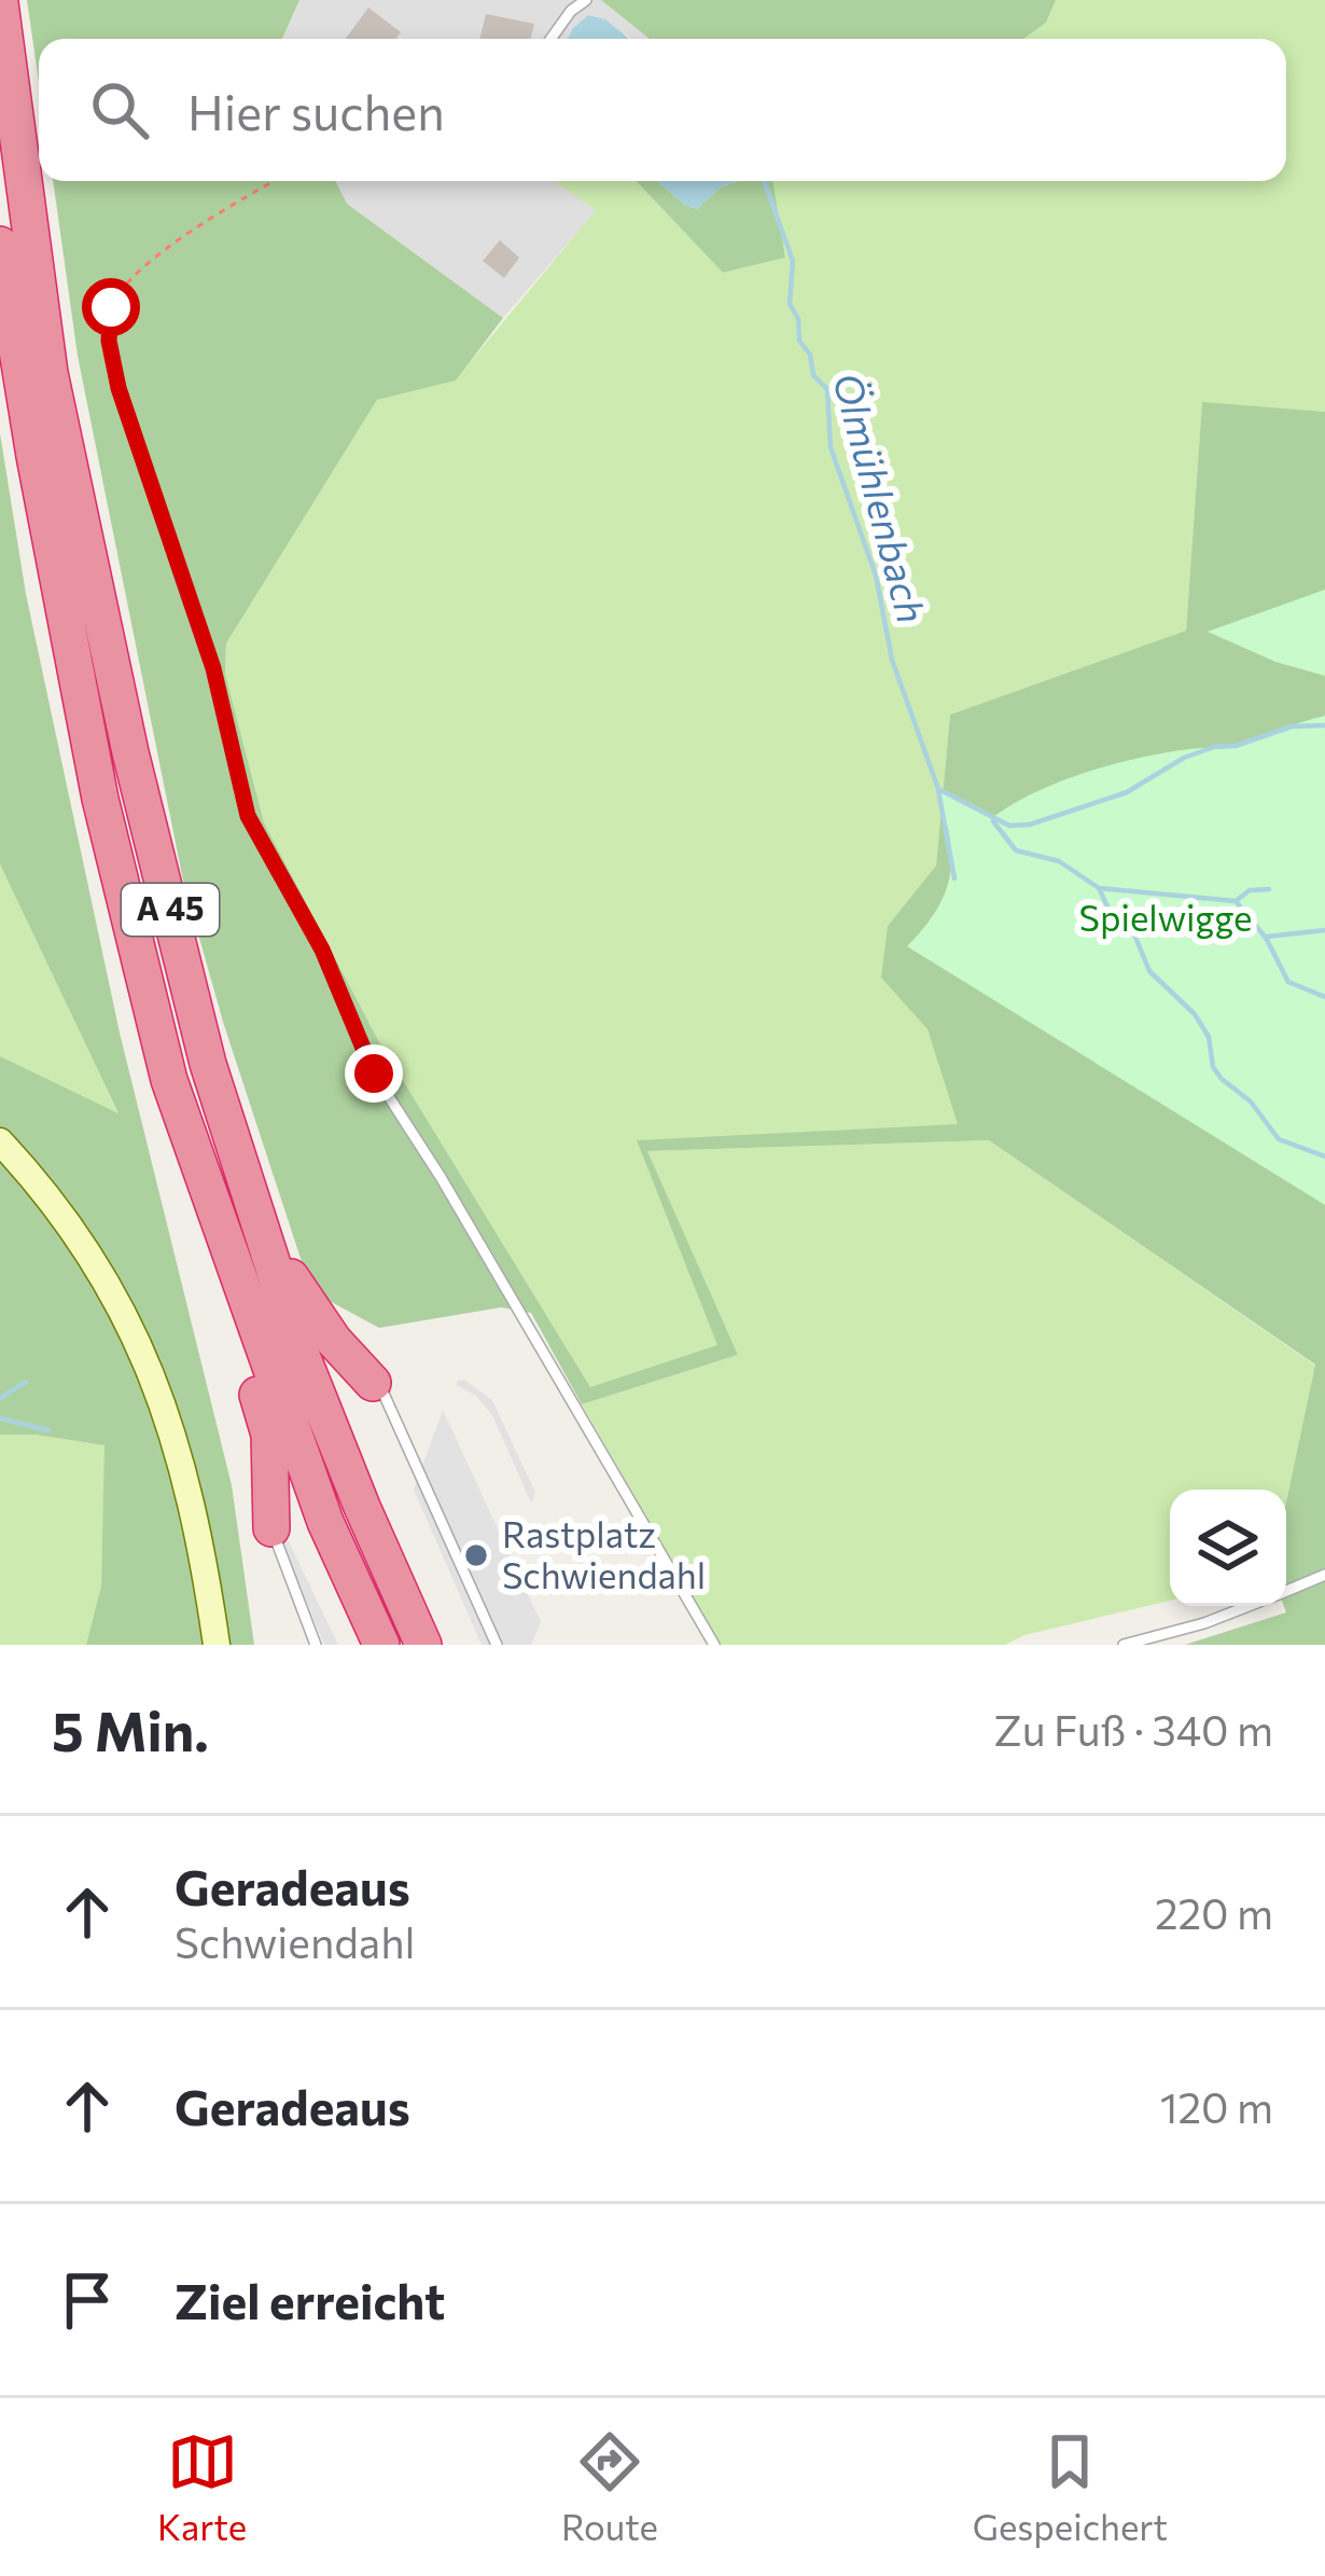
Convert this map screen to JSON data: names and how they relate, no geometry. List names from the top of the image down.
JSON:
{
  "streets": {
    "highway": ["A 45"]
  },
  "water": ["Ölmühlenbach"],
  "parks": ["Spielwigge"],
  "places": ["Rastplatz Schwiendahl"],
  "page": {
    "search": "Hier suchen",
    "heading": ["5 Min.", "Zu Fuß · 340 m"],
    "list": [
      ["Geradeaus", "Schwiendahl", "220 m"],
      ["Geradeaus", "120 m"],
      "Ziel erreicht"
    ],
    "nav": ["Karte", "Route", "Gespeichert"]
  }
}
